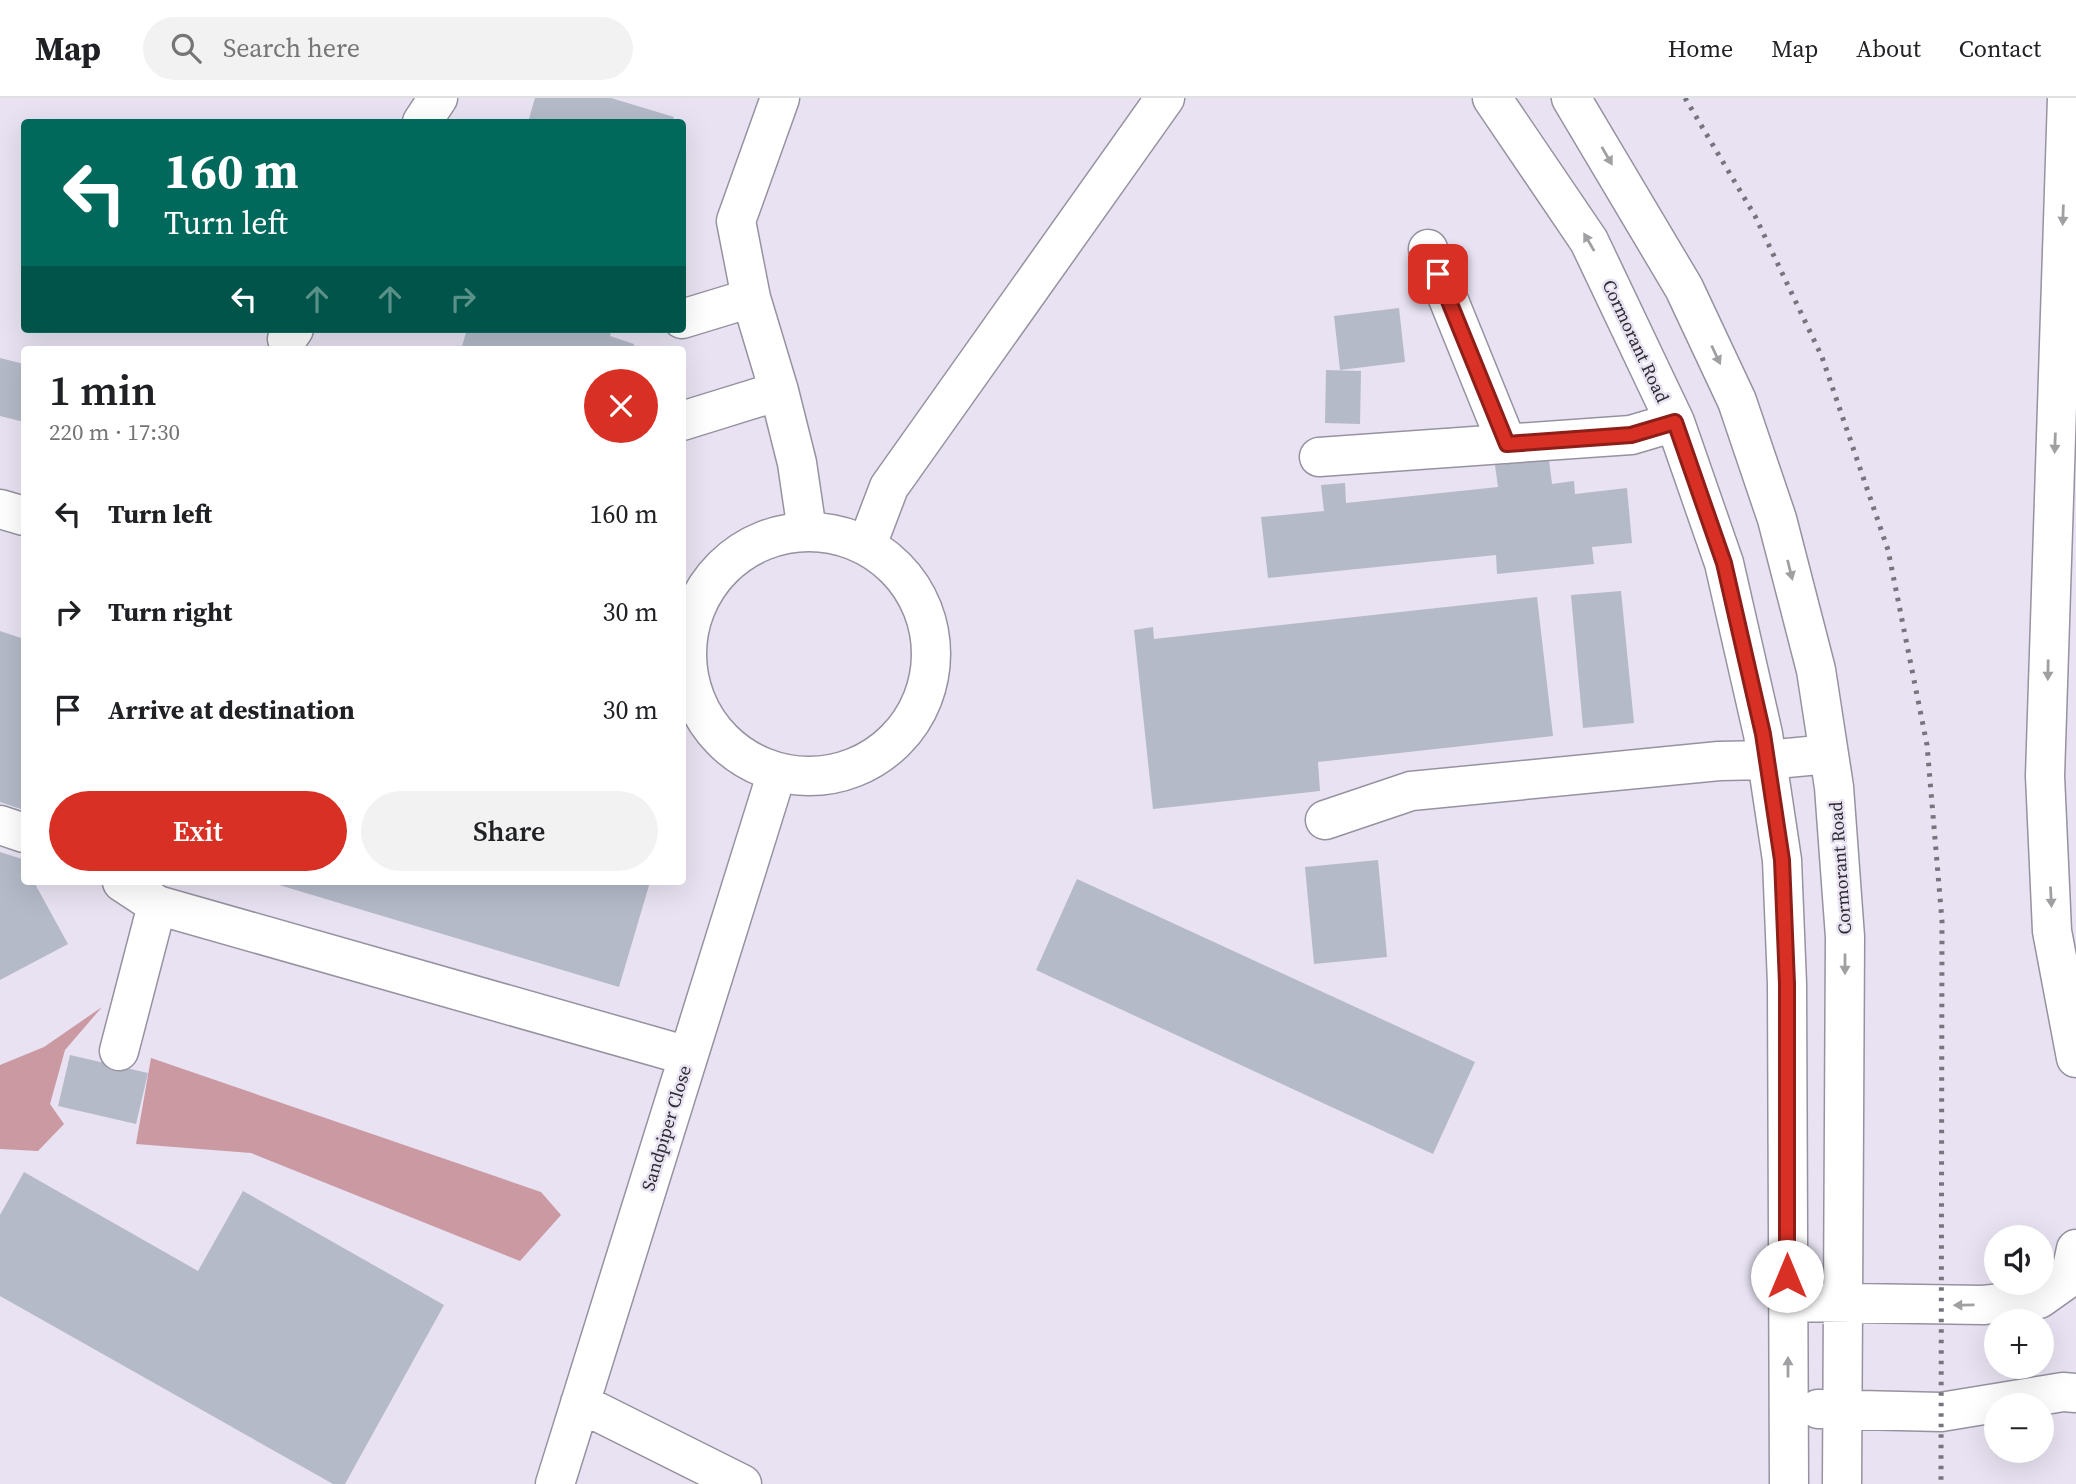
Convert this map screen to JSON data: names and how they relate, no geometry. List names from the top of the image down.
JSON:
{
  "streets": {
    "street": ["Cormorant Road", "Sandpiper Close"]
  },
  "page": {
    "header": "Map",
    "search": "Search here",
    "nav": [
      "Home",
      "Map",
      "About",
      "Contact"
    ],
    "turn": ["160 m", "Turn left"],
    "heading": ["1 min", "220 m · 17:30"],
    "list": [
      {
        "name": "Turn left",
        "value": "160 m"
      },
      {
        "name": "Turn right",
        "value": "30 m"
      },
      {
        "name": "Arrive at destination",
        "value": "30 m"
      }
    ],
    "buttons": ["Exit", "Share"],
    "map_buttons": ["+", "−"]
  }
}
